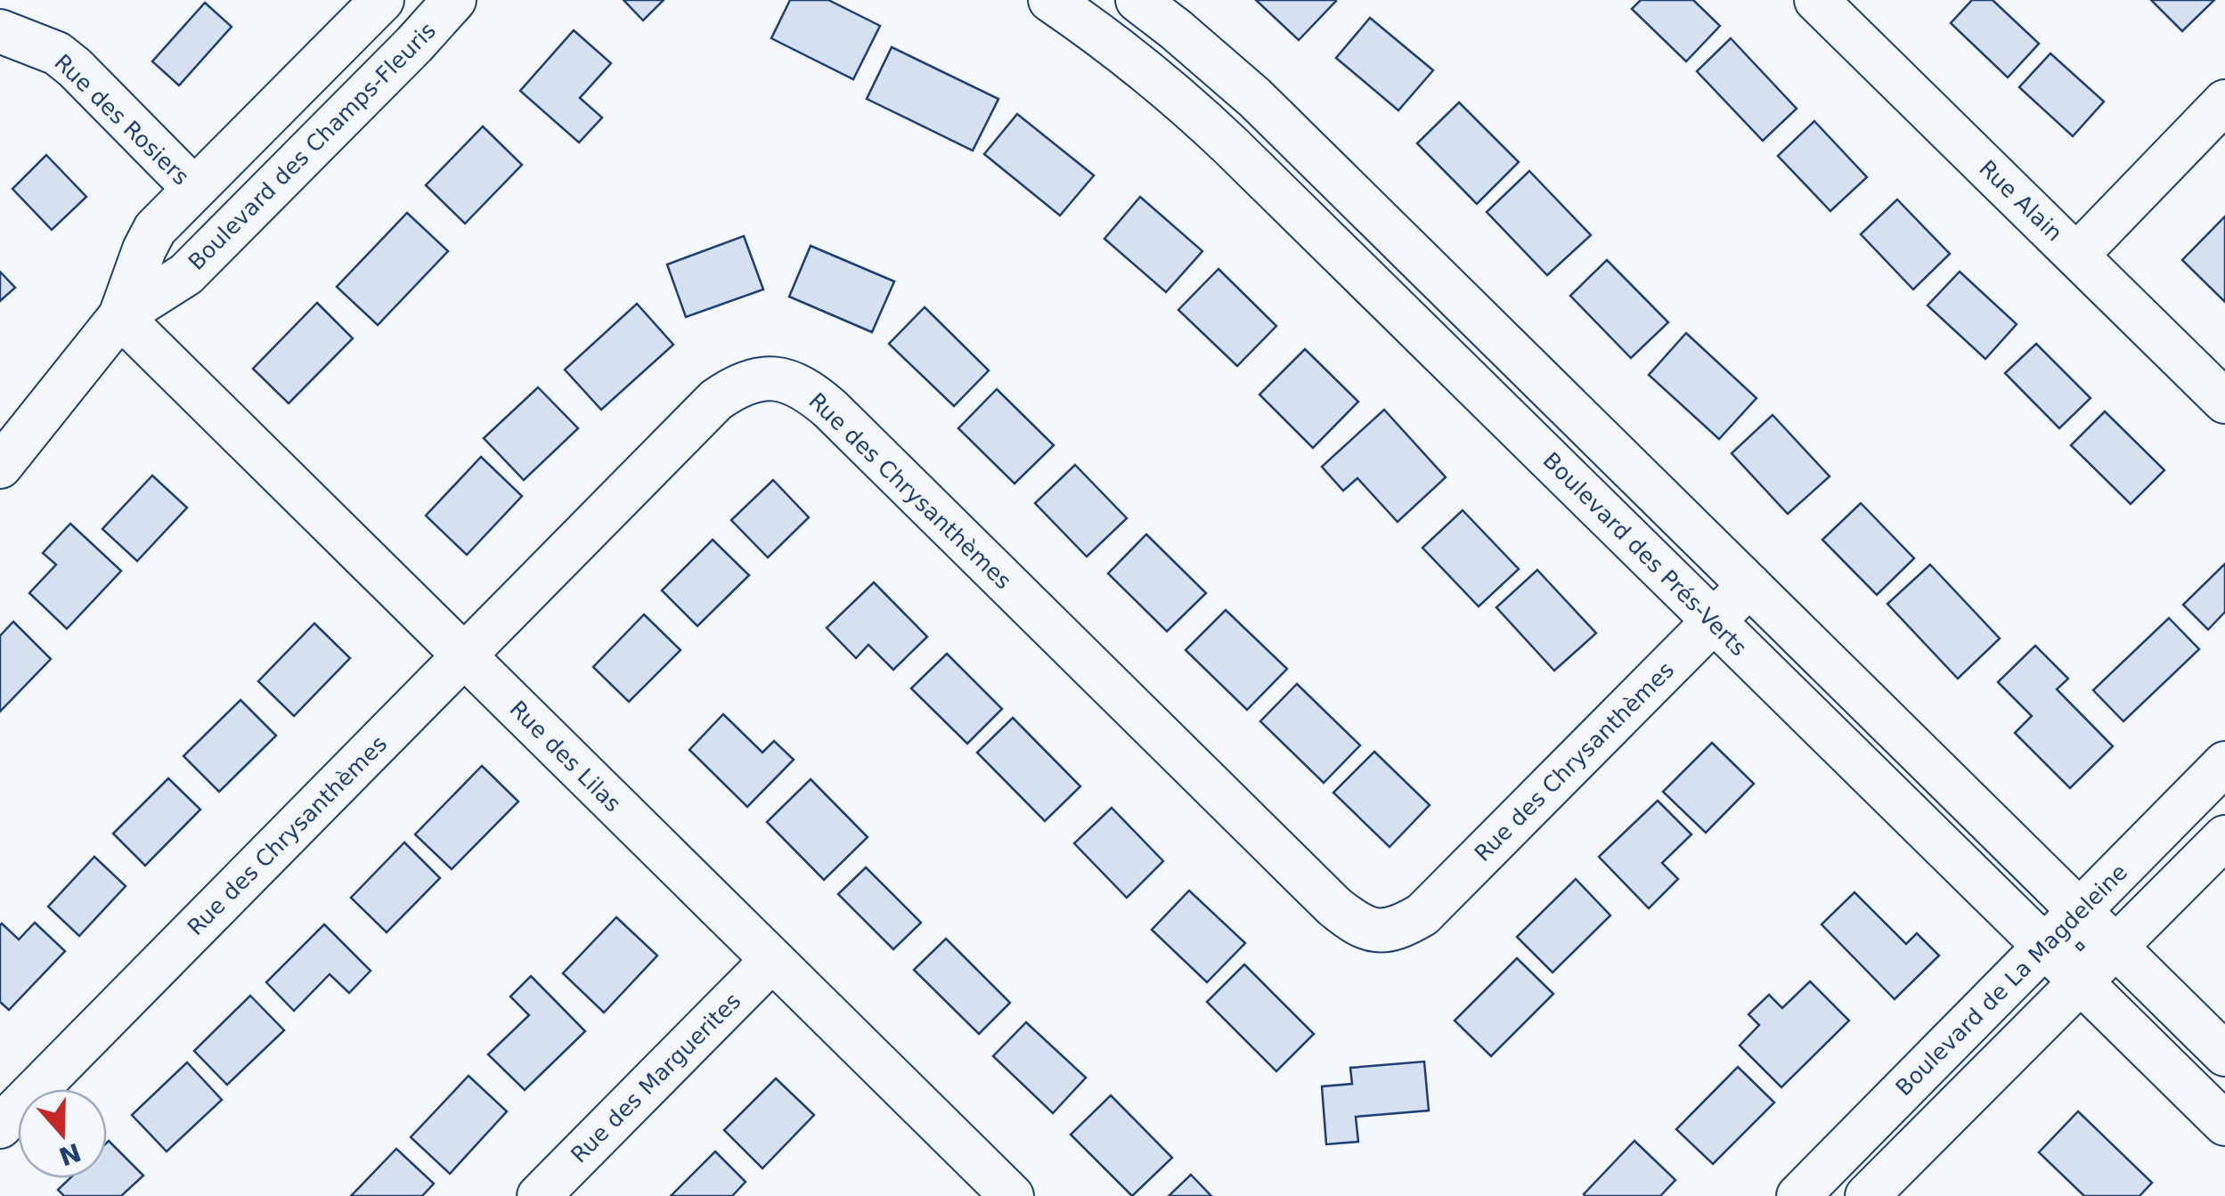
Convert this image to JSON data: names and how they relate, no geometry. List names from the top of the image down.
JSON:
{
  "streets": {
    "street": [
      "Rue des Rosiers",
      "Boulevard des Champs-Fleuris",
      "Rue Alain",
      "Rue des Chrysanthèmes",
      "Boulevard des Prés-Verts",
      "Rue des Lilas",
      "Boulevard de La Magdeleine",
      "Rue des Marguerites"
    ]
  },
  "crossings": [
    ["Rue des Rosiers", "Boulevard des Champs-Fleuris"],
    ["Boulevard des Champs-Fleuris", "Rue des Lilas"],
    ["Rue des Chrysanthèmes", "Boulevard des Prés-Verts"],
    ["Rue des Chrysanthèmes", "Rue des Lilas"],
    ["Boulevard des Prés-Verts", "Boulevard de La Magdeleine"],
    ["Rue des Lilas", "Rue des Marguerites"]
  ],
  "north": "bottom"
}
